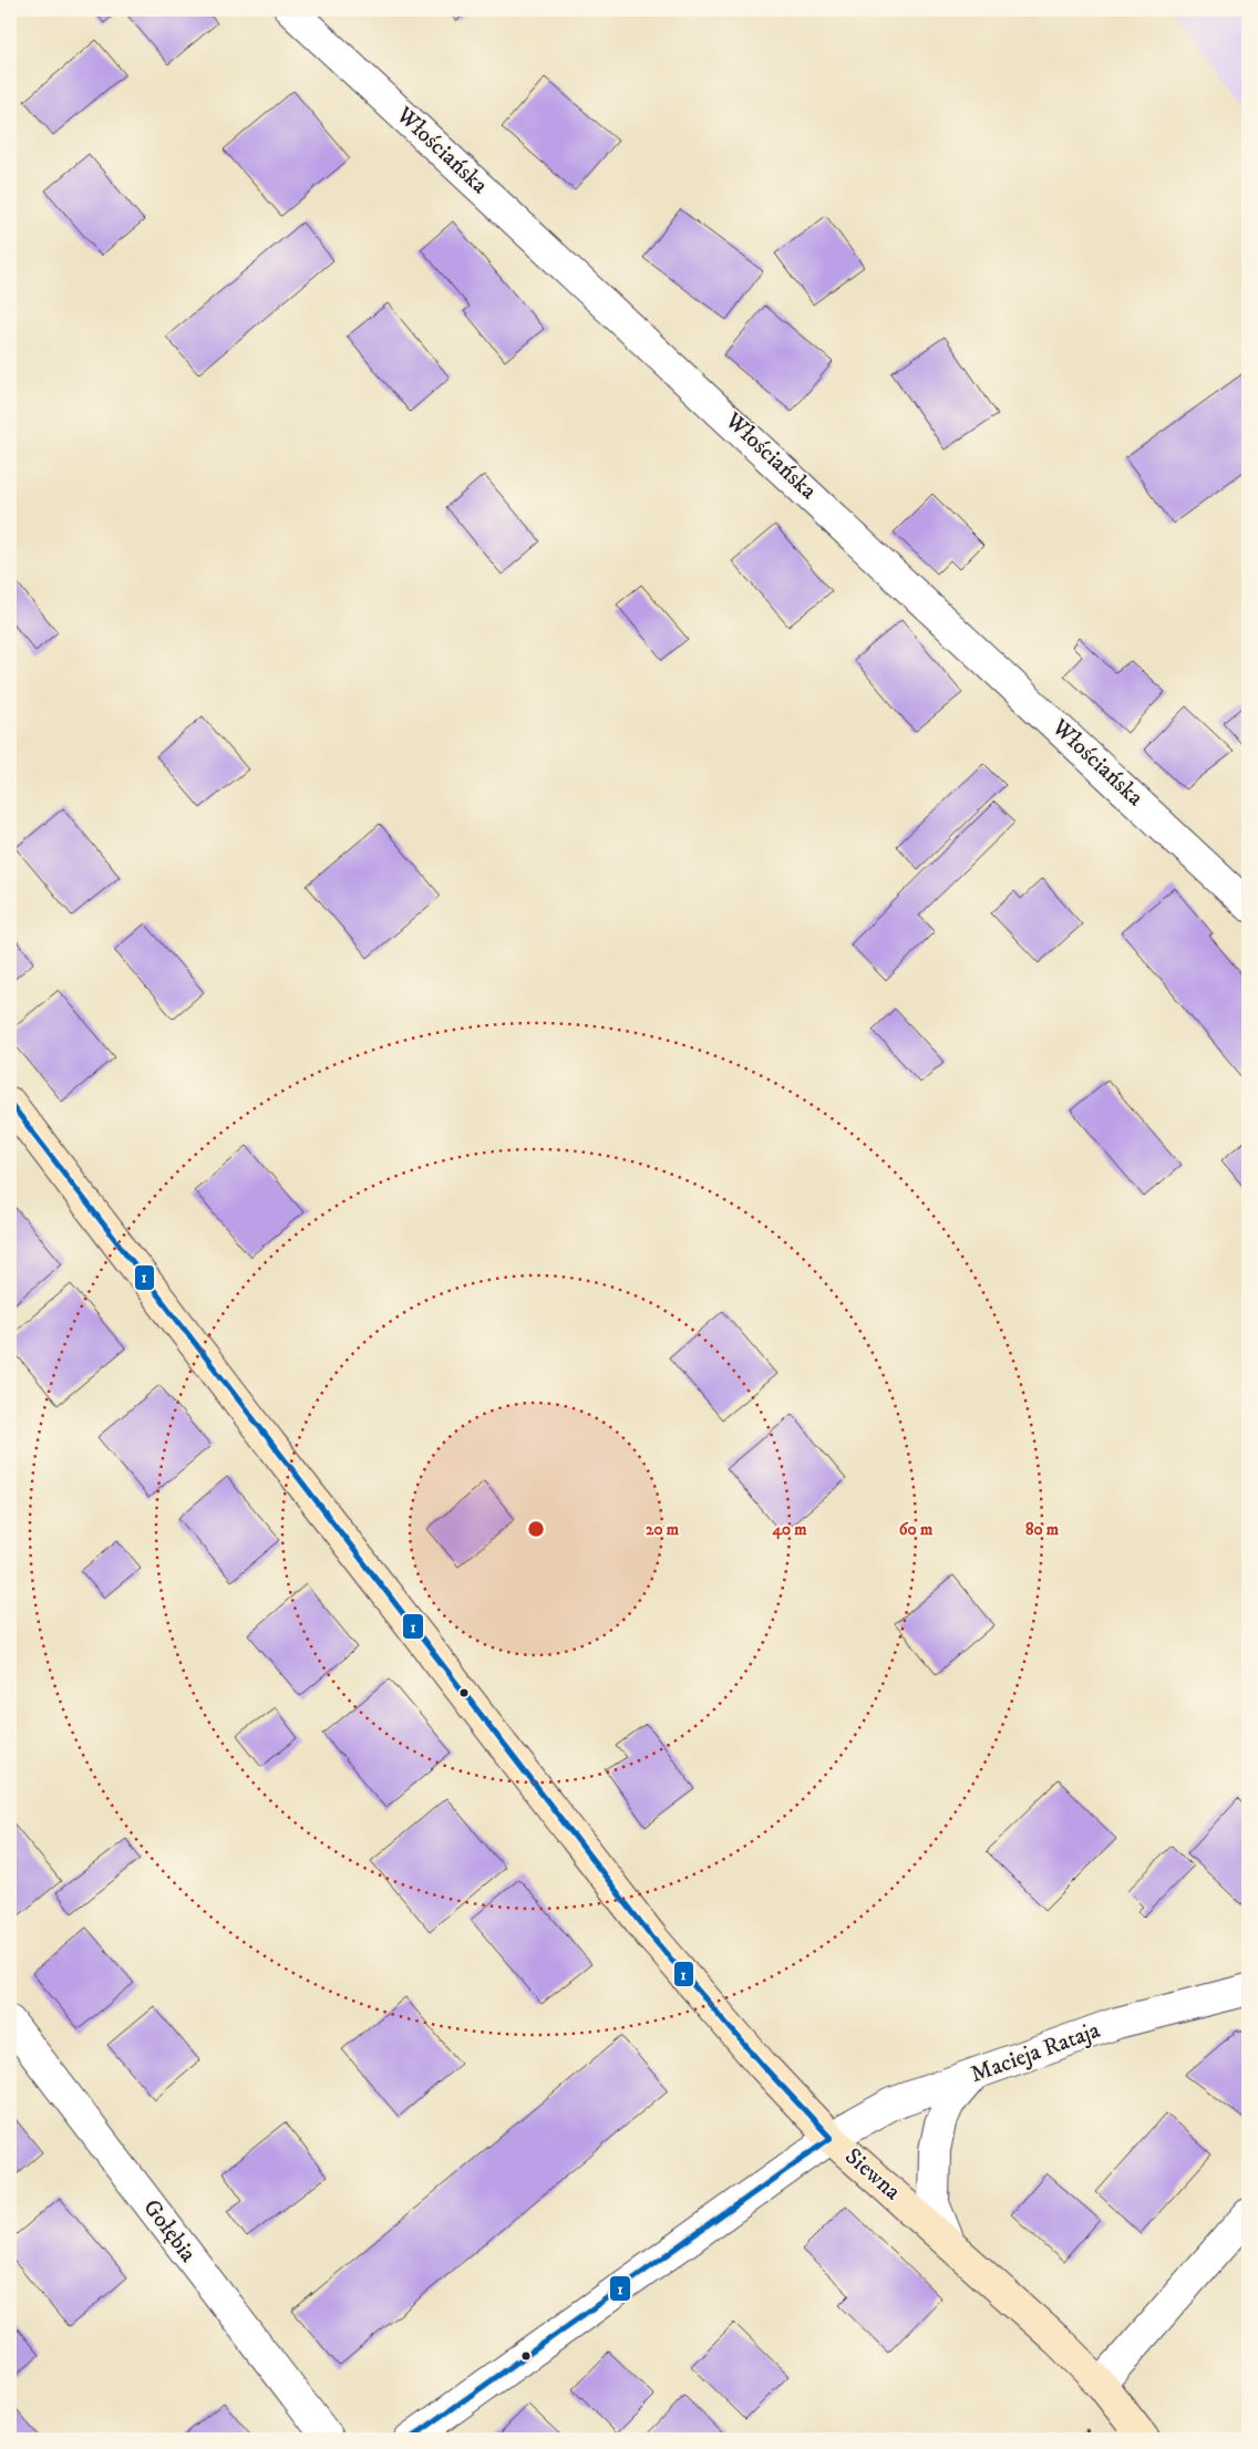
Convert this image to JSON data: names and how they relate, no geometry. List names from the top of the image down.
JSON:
{
  "streets": {
    "street": [
      "Włościańska",
      "Macieja Rataja",
      "Siewna",
      "Gołębia"
    ]
  },
  "crossings": [
    ["Macieja Rataja", "Siewna"]
  ],
  "lines": ["transit line 1"],
  "rings": [
    "20 m",
    "40 m",
    "60 m",
    "80 m"
  ]
}
